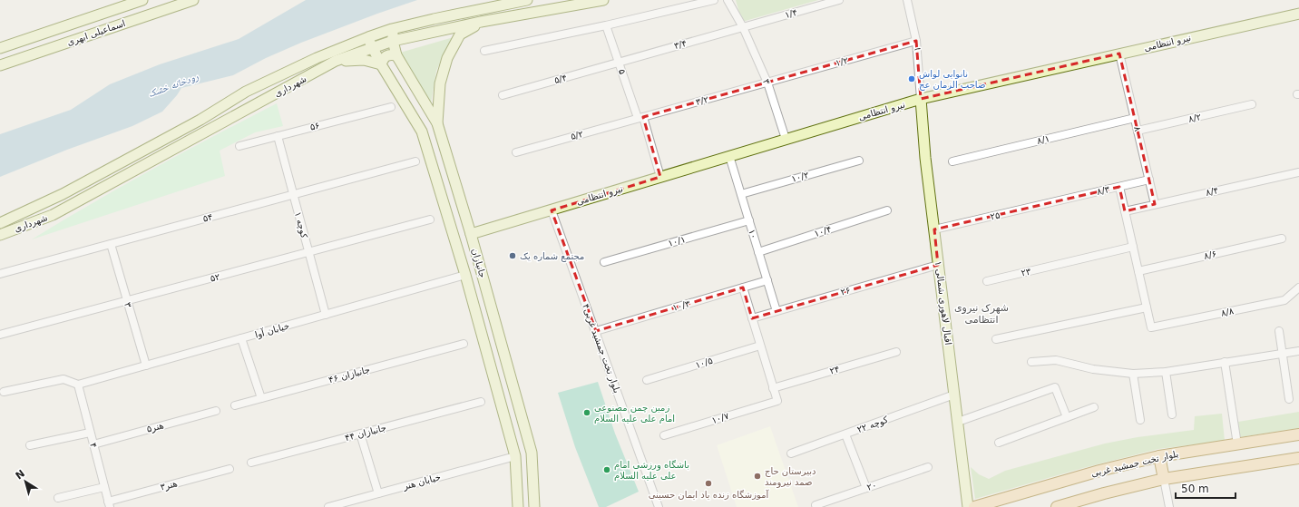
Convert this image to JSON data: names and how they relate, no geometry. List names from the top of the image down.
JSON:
{
  "streets": {
    "main road": ["بلوار تخت جمشید غربی"],
    "street": [
      "۱/۴",
      "اسماعیلی ابهری",
      "نیرو انتظامی",
      "۳/۴",
      "۱",
      "۱/۲",
      "۵",
      "۵/۴",
      "۳",
      "شهرداری",
      "۳/۲",
      "۸/۲",
      "۵۶",
      "۸",
      "۵/۲",
      "۸/۱",
      "۱۰/۲",
      "۸/۳",
      "۸/۴",
      "۲۵",
      "۵۴",
      "کوچه ۱",
      "۱۰/۴",
      "۱۰",
      "۱۰/۱",
      "۸/۶",
      "جانبازان",
      "۲۳",
      "۵۲",
      "۲۶",
      "اقبال لاهوری شمالی ۱",
      "۱۰/۳",
      "۸/۸",
      "خیابان آوا",
      "بلوار تخت جمشید غربی۴",
      "۱۰/۵",
      "۲۴",
      "۴۶ جانبازان",
      "۱۰/۷",
      "کوچه ۲۲",
      "هنر۵",
      "۴۴ جانبازان",
      "۴",
      "خیابان هنر",
      "هنر۳",
      "۲۰"
    ]
  },
  "crossings": [
    ["۱/۴", "۳/۴"],
    ["۱/۴", "۳"],
    ["نیرو انتظامی", "۱"],
    ["نیرو انتظامی", "۵"],
    ["نیرو انتظامی", "۳"],
    ["نیرو انتظامی", "۸"],
    ["نیرو انتظامی", "۱۰"],
    ["نیرو انتظامی", "جانبازان"],
    ["نیرو انتظامی", "اقبال لاهوری شمالی ۱"],
    ["نیرو انتظامی", "بلوار تخت جمشید غربی۴"],
    ["۳/۴", "۵"],
    ["۳/۴", "۵/۴"],
    ["۳/۴", "۳"],
    ["۱", "۱/۲"],
    ["۱", "اقبال لاهوری شمالی ۱"],
    ["۱/۲", "۳"],
    ["۱/۲", "۳/۲"],
    ["۵", "۵/۴"],
    ["۵", "۳/۲"],
    ["۵", "۵/۲"],
    ["۳", "۳/۲"],
    ["۳", "۵۴"],
    ["۳", "۵۲"],
    ["۳", "خیابان آوا"],
    ["شهرداری", "جانبازان"],
    ["۳/۲", "۵/۲"],
    ["۸/۲", "۸"],
    ["۵۶", "کوچه ۱"],
    ["۸", "۸/۱"],
    ["۸", "۸/۳"],
    ["۸", "۸/۴"],
    ["۱۰/۲", "۱۰"],
    ["۸/۳", "۲۵"],
    ["۲۵", "اقبال لاهوری شمالی ۱"],
    ["۵۴", "کوچه ۱"],
    ["کوچه ۱", "۵۲"],
    ["کوچه ۱", "خیابان آوا"],
    ["۱۰/۴", "۱۰"],
    ["۱۰", "۱۰/۱"],
    ["۱۰", "۲۶"],
    ["۱۰", "۱۰/۳"],
    ["جانبازان", "خیابان آوا"],
    ["جانبازان", "خیابان هنر"],
    ["۲۶", "اقبال لاهوری شمالی ۱"],
    ["اقبال لاهوری شمالی ۱", "کوچه ۲۲"],
    ["۱۰/۳", "بلوار تخت جمشید غربی۴"],
    ["خیابان آوا", "۴"],
    ["۲۴", "۱۰/۷"],
    ["هنر۵", "۴"],
    ["۴", "هنر۳"]
  ],
  "districts": ["شهرک نیروی انتظامی"],
  "water": ["رودخانه خشک"],
  "places": [
    "نانوایی لواش صاحب الزمان عج",
    "مجتمع شماره یک",
    "زمین چمن مصنوعی امام علی علیه السلام",
    "باشگاه ورزشی امام علی علیه السلام",
    "دبیرستان حاج صمد نیرومند",
    "آموزشگاه زنده یاد ایمان حسینی"
  ],
  "scale_bar": "50 m",
  "north": "top left"
}
